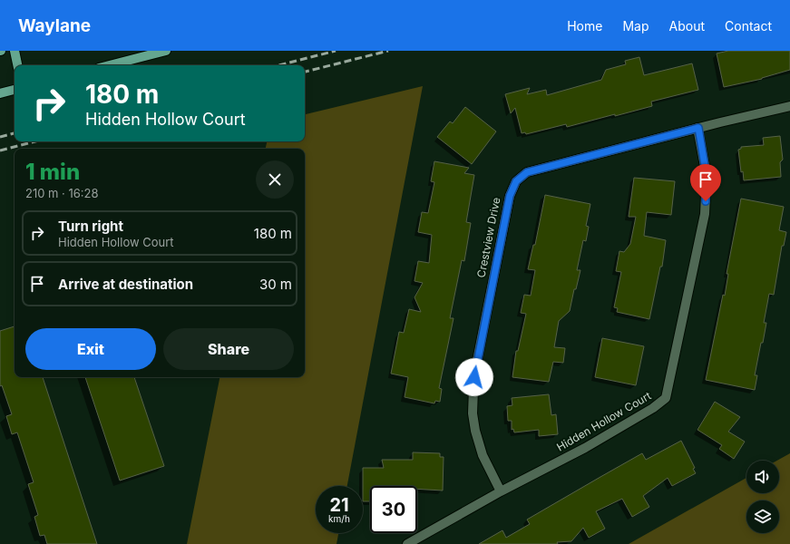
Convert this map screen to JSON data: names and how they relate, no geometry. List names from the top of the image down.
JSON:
{
  "streets": {
    "street": ["Crestview Drive", "Hidden Hollow Court"]
  },
  "crossings": [
    ["Crestview Drive", "Hidden Hollow Court"]
  ],
  "page": {
    "header": "Waylane",
    "nav": [
      "Home",
      "Map",
      "About",
      "Contact"
    ],
    "turn": ["180 m", "Hidden Hollow Court"],
    "heading": ["1 min", "210 m · 16:28"],
    "list": [
      {
        "name": "Turn right",
        "note": "Hidden Hollow Court",
        "value": "180 m"
      },
      {
        "name": "Arrive at destination",
        "value": "30 m"
      }
    ],
    "buttons": ["Exit", "Share"],
    "speed": "21 km/h",
    "limit": "30"
  }
}
